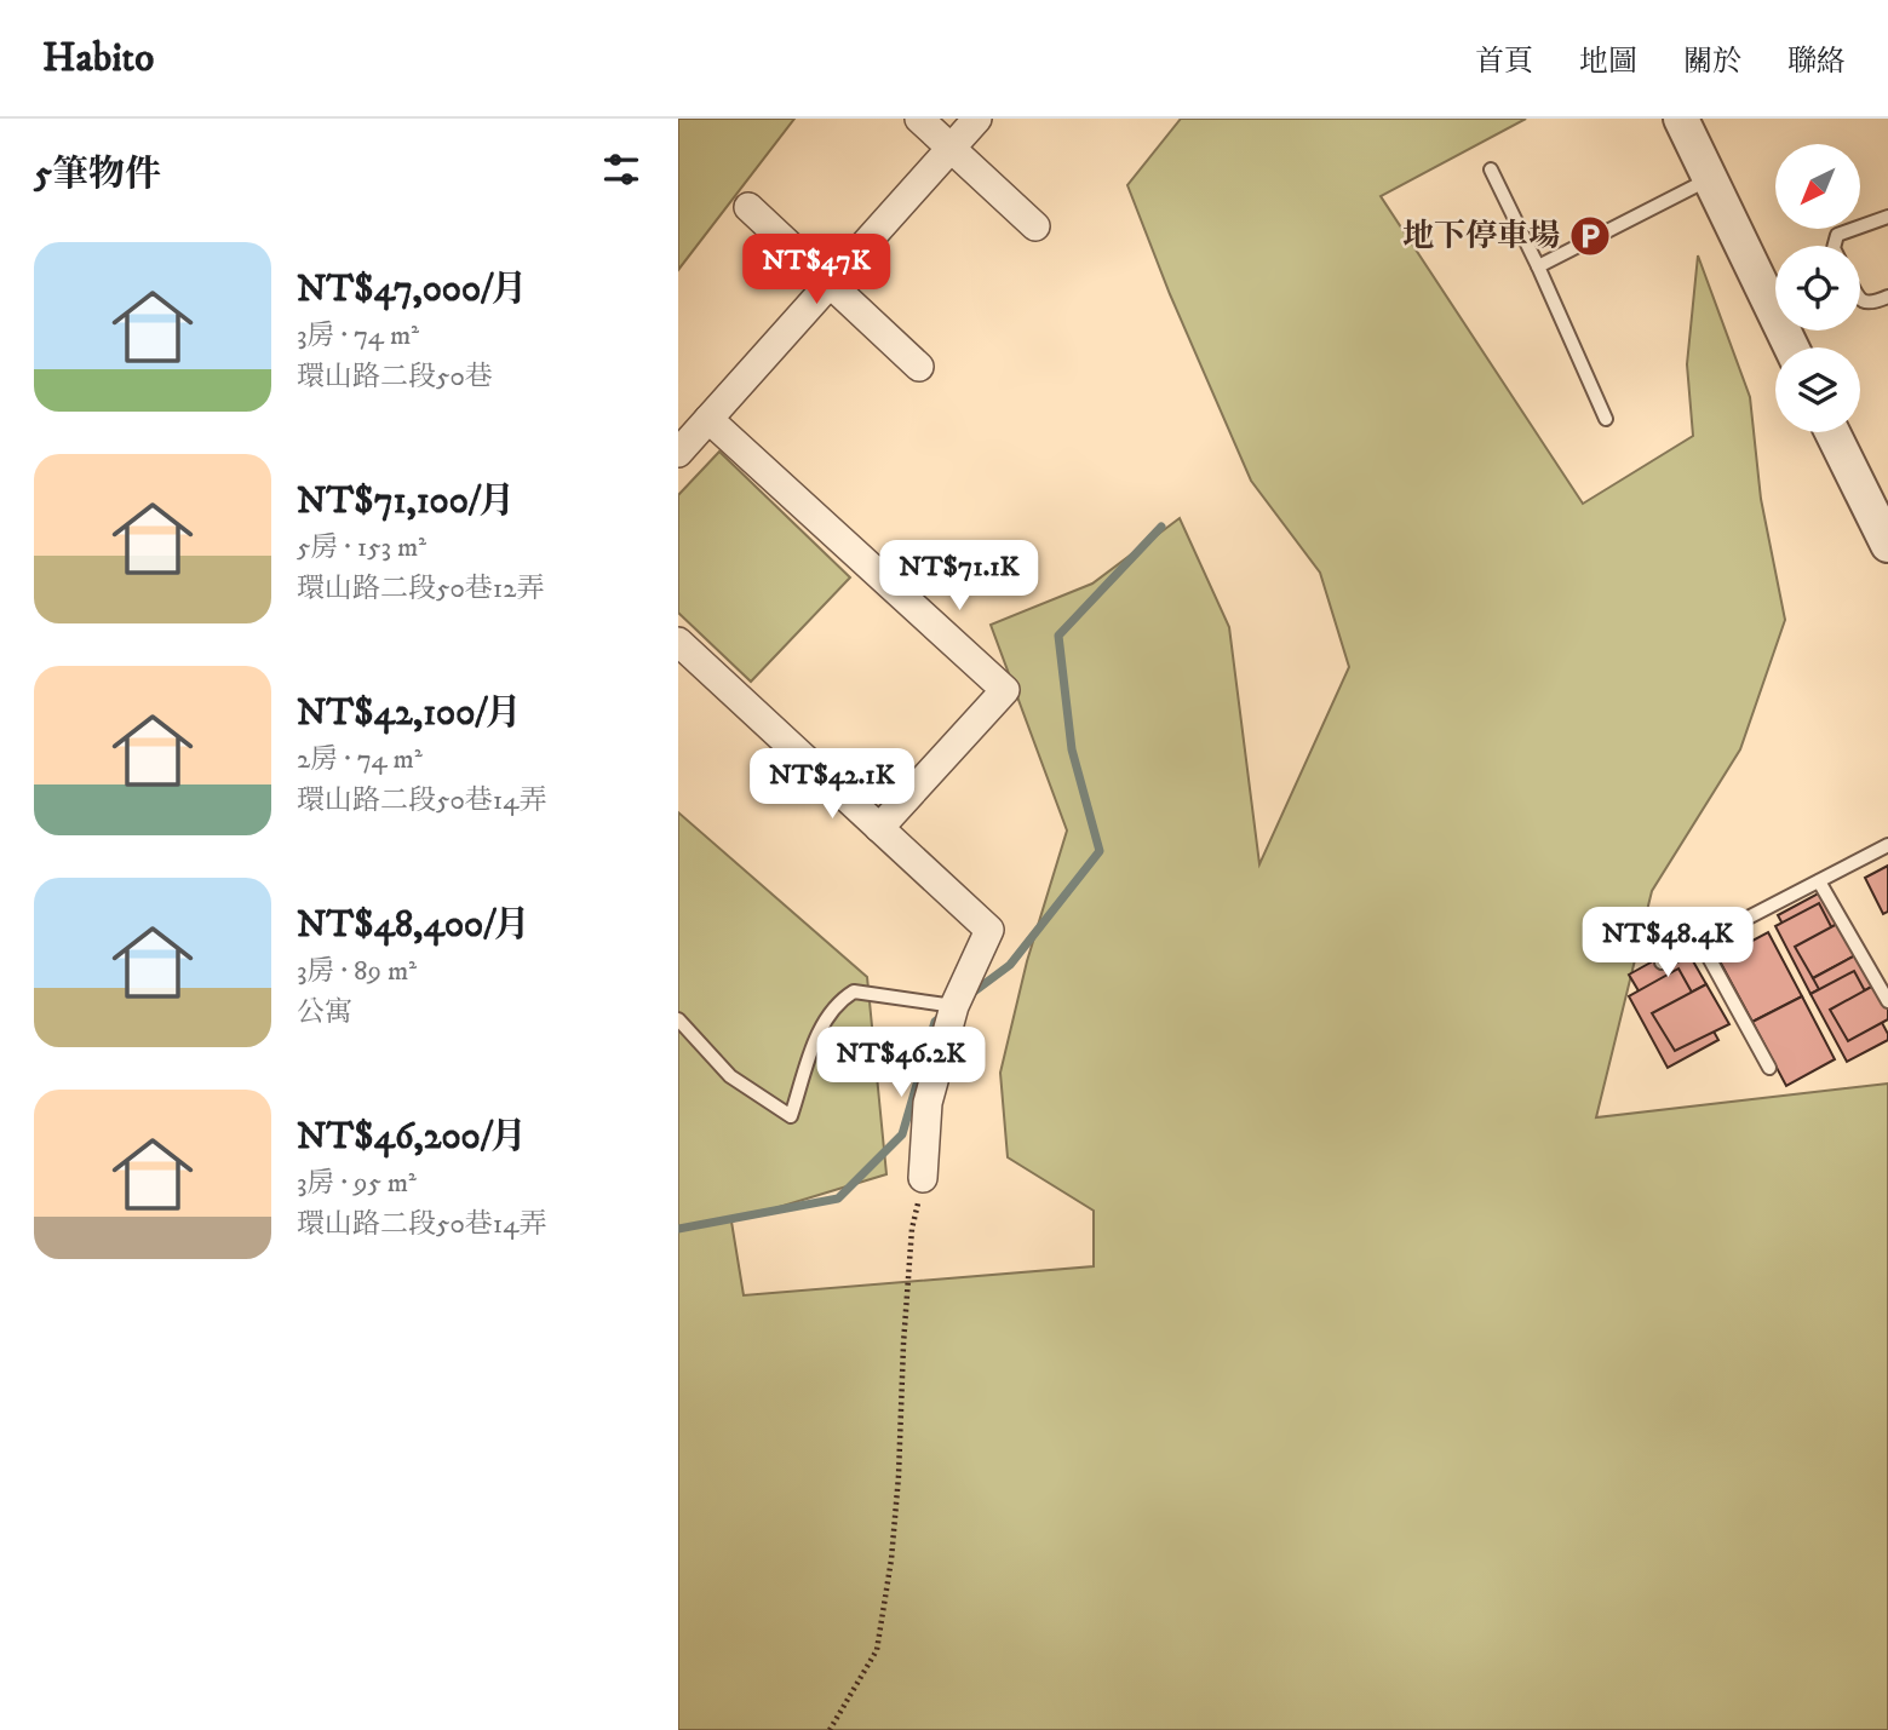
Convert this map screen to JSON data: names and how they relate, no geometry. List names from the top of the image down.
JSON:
{
  "places": {
    "parking": ["地下停車場"]
  },
  "north": "bottom left",
  "page": {
    "header": "Habito",
    "nav": [
      "首頁",
      "地圖",
      "關於",
      "聯絡"
    ],
    "heading": "5筆物件",
    "list": [
      {
        "name": "NT$47,000/月",
        "note": "3房 · 74 m² · 環山路二段50巷"
      },
      {
        "name": "NT$71,100/月",
        "note": "5房 · 153 m² · 環山路二段50巷12弄"
      },
      {
        "name": "NT$42,100/月",
        "note": "2房 · 74 m² · 環山路二段50巷14弄"
      },
      {
        "name": "NT$48,400/月",
        "note": "3房 · 89 m² · 公寓"
      },
      {
        "name": "NT$46,200/月",
        "note": "3房 · 95 m² · 環山路二段50巷14弄"
      }
    ],
    "price": [
      "NT$47K",
      "NT$71.1K",
      "NT$42.1K",
      "NT$48.4K",
      "NT$46.2K"
    ]
  }
}
